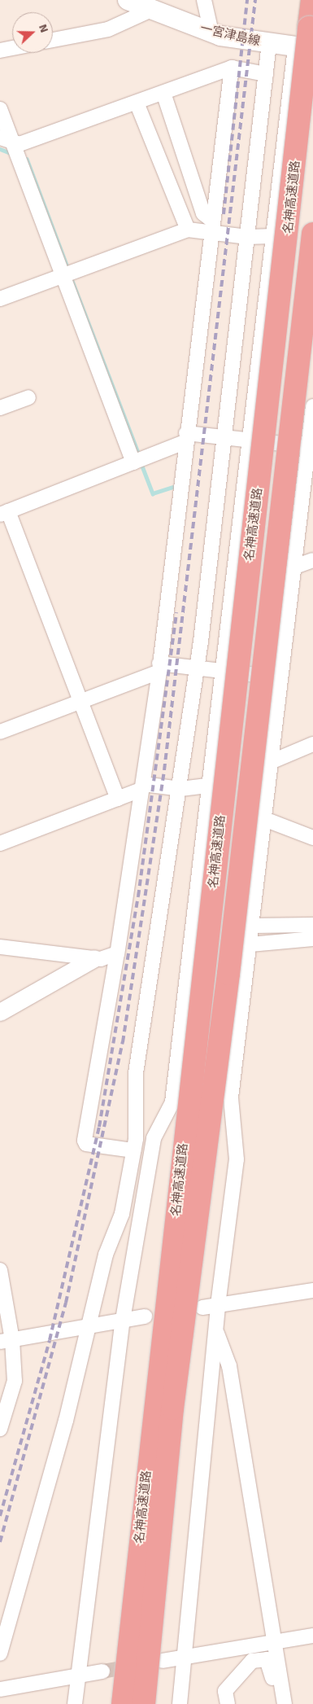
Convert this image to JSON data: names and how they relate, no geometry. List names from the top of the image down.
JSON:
{
  "streets": {
    "highway": ["名神高速道路"],
    "main road": ["一宮津島線"]
  },
  "north": "right"
}
